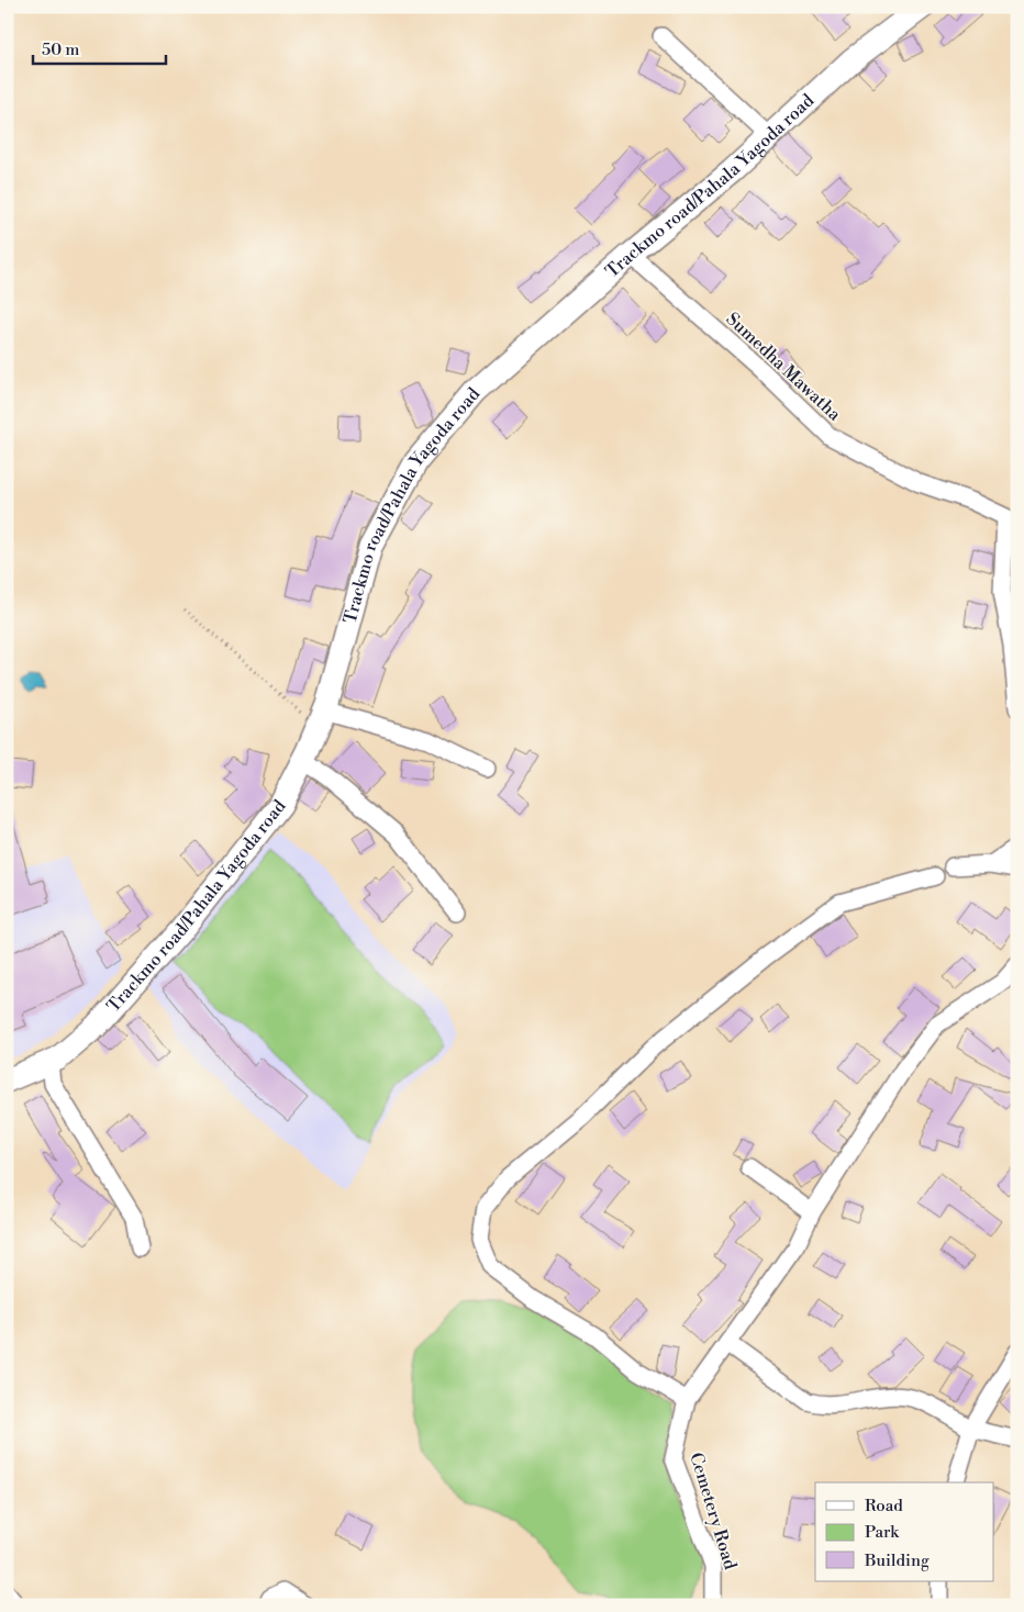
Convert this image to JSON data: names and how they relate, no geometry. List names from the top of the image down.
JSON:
{
  "streets": {
    "street": ["Trackmo road/Pahala Yagoda road", "Sumedha Mawatha", "Cemetery Road"]
  },
  "crossings": [
    ["Trackmo road/Pahala Yagoda road", "Sumedha Mawatha"]
  ],
  "legend": ["Road", "Park", "Building"],
  "scale_bar": "50 m"
}
